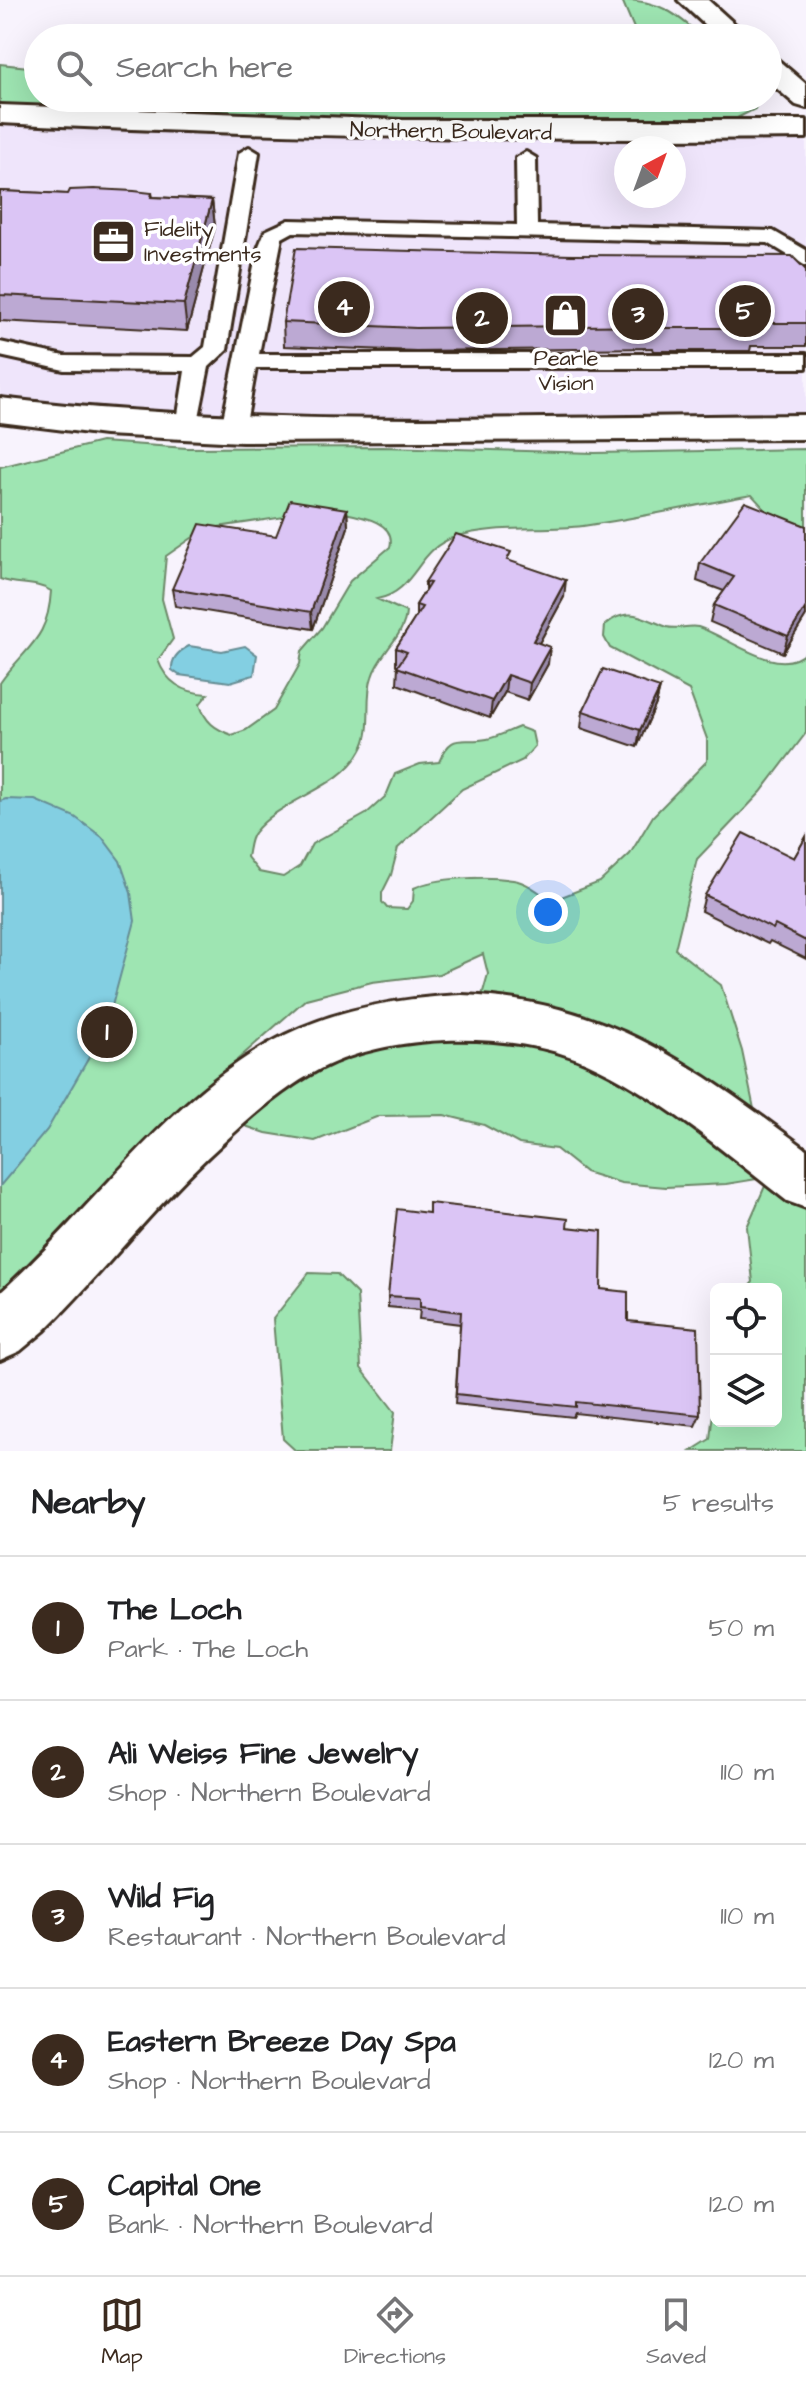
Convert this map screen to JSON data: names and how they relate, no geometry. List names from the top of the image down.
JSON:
{
  "streets": {
    "main road": ["Northern Boulevard"]
  },
  "places": {
    "office": ["Fidelity Investments"],
    "shop": ["Pearle Vision"]
  },
  "north": "top right",
  "page": {
    "search": "Search here",
    "pins": [
      "4",
      "5",
      "3",
      "2",
      "1"
    ],
    "heading": ["Nearby", "5 results"],
    "list": [
      {
        "mark": "1",
        "name": "The Loch",
        "note": "Park · The Loch",
        "value": "50 m"
      },
      {
        "mark": "2",
        "name": "Ali Weiss Fine Jewelry",
        "note": "Shop · Northern Boulevard",
        "value": "110 m"
      },
      {
        "mark": "3",
        "name": "Wild Fig",
        "note": "Restaurant · Northern Boulevard",
        "value": "110 m"
      },
      {
        "mark": "4",
        "name": "Eastern Breeze Day Spa",
        "note": "Shop · Northern Boulevard",
        "value": "120 m"
      },
      {
        "mark": "5",
        "name": "Capital One",
        "note": "Bank · Northern Boulevard",
        "value": "120 m"
      }
    ],
    "nav": ["Map", "Directions", "Saved"]
  }
}
